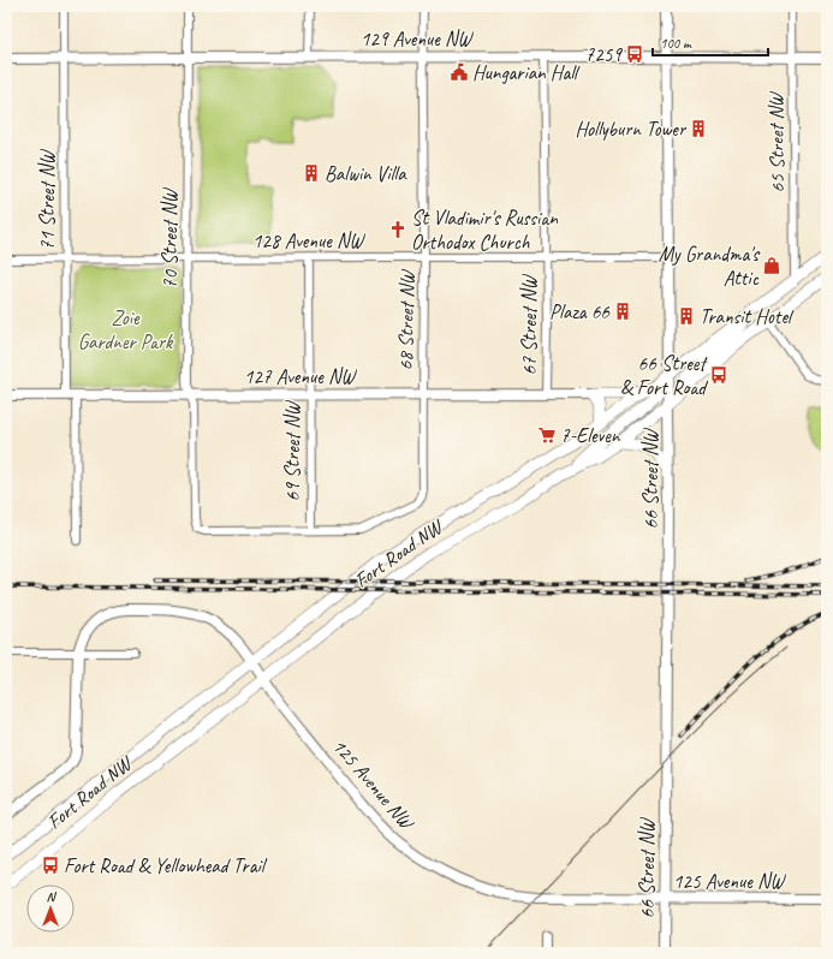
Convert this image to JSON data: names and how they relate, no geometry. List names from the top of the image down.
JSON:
{
  "streets": {
    "main road": ["Fort Road NW"],
    "street": [
      "129 Avenue NW",
      "65 Street NW",
      "71 Street NW",
      "70 Street NW",
      "128 Avenue NW",
      "68 Street NW",
      "67 Street NW",
      "127 Avenue NW",
      "69 Street NW",
      "66 Street NW",
      "125 Avenue NW"
    ]
  },
  "crossings": [
    ["129 Avenue NW", "65 Street NW"],
    ["129 Avenue NW", "71 Street NW"],
    ["129 Avenue NW", "70 Street NW"],
    ["129 Avenue NW", "68 Street NW"],
    ["129 Avenue NW", "67 Street NW"],
    ["129 Avenue NW", "66 Street NW"],
    ["65 Street NW", "Fort Road NW"],
    ["71 Street NW", "128 Avenue NW"],
    ["71 Street NW", "127 Avenue NW"],
    ["70 Street NW", "128 Avenue NW"],
    ["70 Street NW", "68 Street NW"],
    ["70 Street NW", "127 Avenue NW"],
    ["70 Street NW", "69 Street NW"],
    ["128 Avenue NW", "68 Street NW"],
    ["128 Avenue NW", "67 Street NW"],
    ["128 Avenue NW", "69 Street NW"],
    ["128 Avenue NW", "66 Street NW"],
    ["68 Street NW", "127 Avenue NW"],
    ["68 Street NW", "69 Street NW"],
    ["67 Street NW", "127 Avenue NW"],
    ["127 Avenue NW", "69 Street NW"],
    ["66 Street NW", "Fort Road NW"],
    ["66 Street NW", "125 Avenue NW"],
    ["Fort Road NW", "125 Avenue NW"]
  ],
  "parks": ["Zoie Gardner Park"],
  "places": {
    "bus stop": ["7259", "66 Street & Fort Road", "Fort Road & Yellowhead Trail"],
    "public building": ["Hungarian Hall"],
    "building": [
      "Hollyburn Tower",
      "Balwin Villa",
      "Plaza 66",
      "Transit Hotel"
    ],
    "church": ["St Vladimir's Russian Orthodox Church"],
    "shop": ["My Grandma's Attic"],
    "supermarket": ["7-Eleven"]
  },
  "scale_bar": "100 m",
  "north": "top"
}
